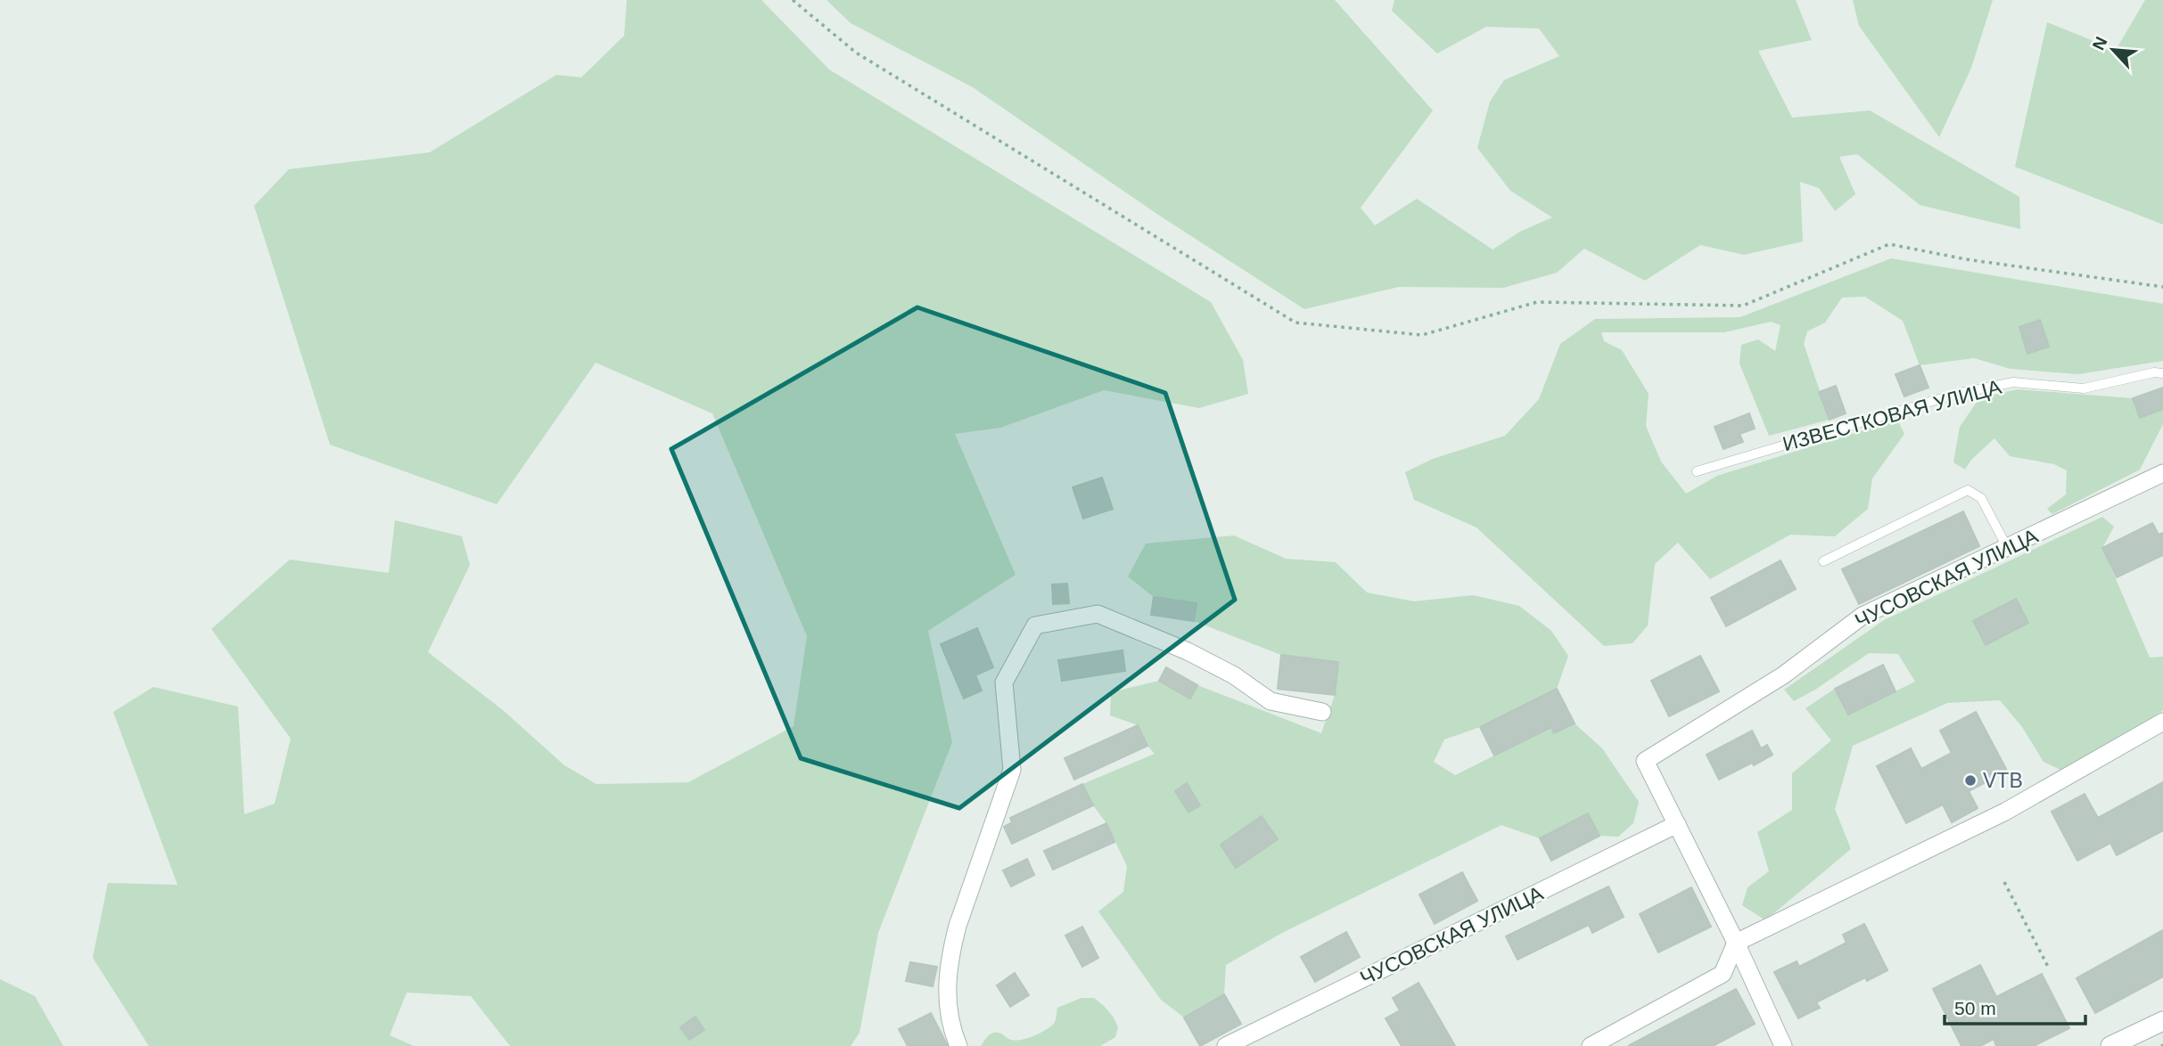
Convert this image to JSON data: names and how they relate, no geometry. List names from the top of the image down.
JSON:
{
  "streets": {
    "street": ["ЧУСОВСКАЯ УЛИЦА"],
    "lane": ["ИЗВЕСТКОВАЯ УЛИЦА"]
  },
  "places": ["VTB"],
  "scale_bar": "50 m",
  "north": "top left"
}
